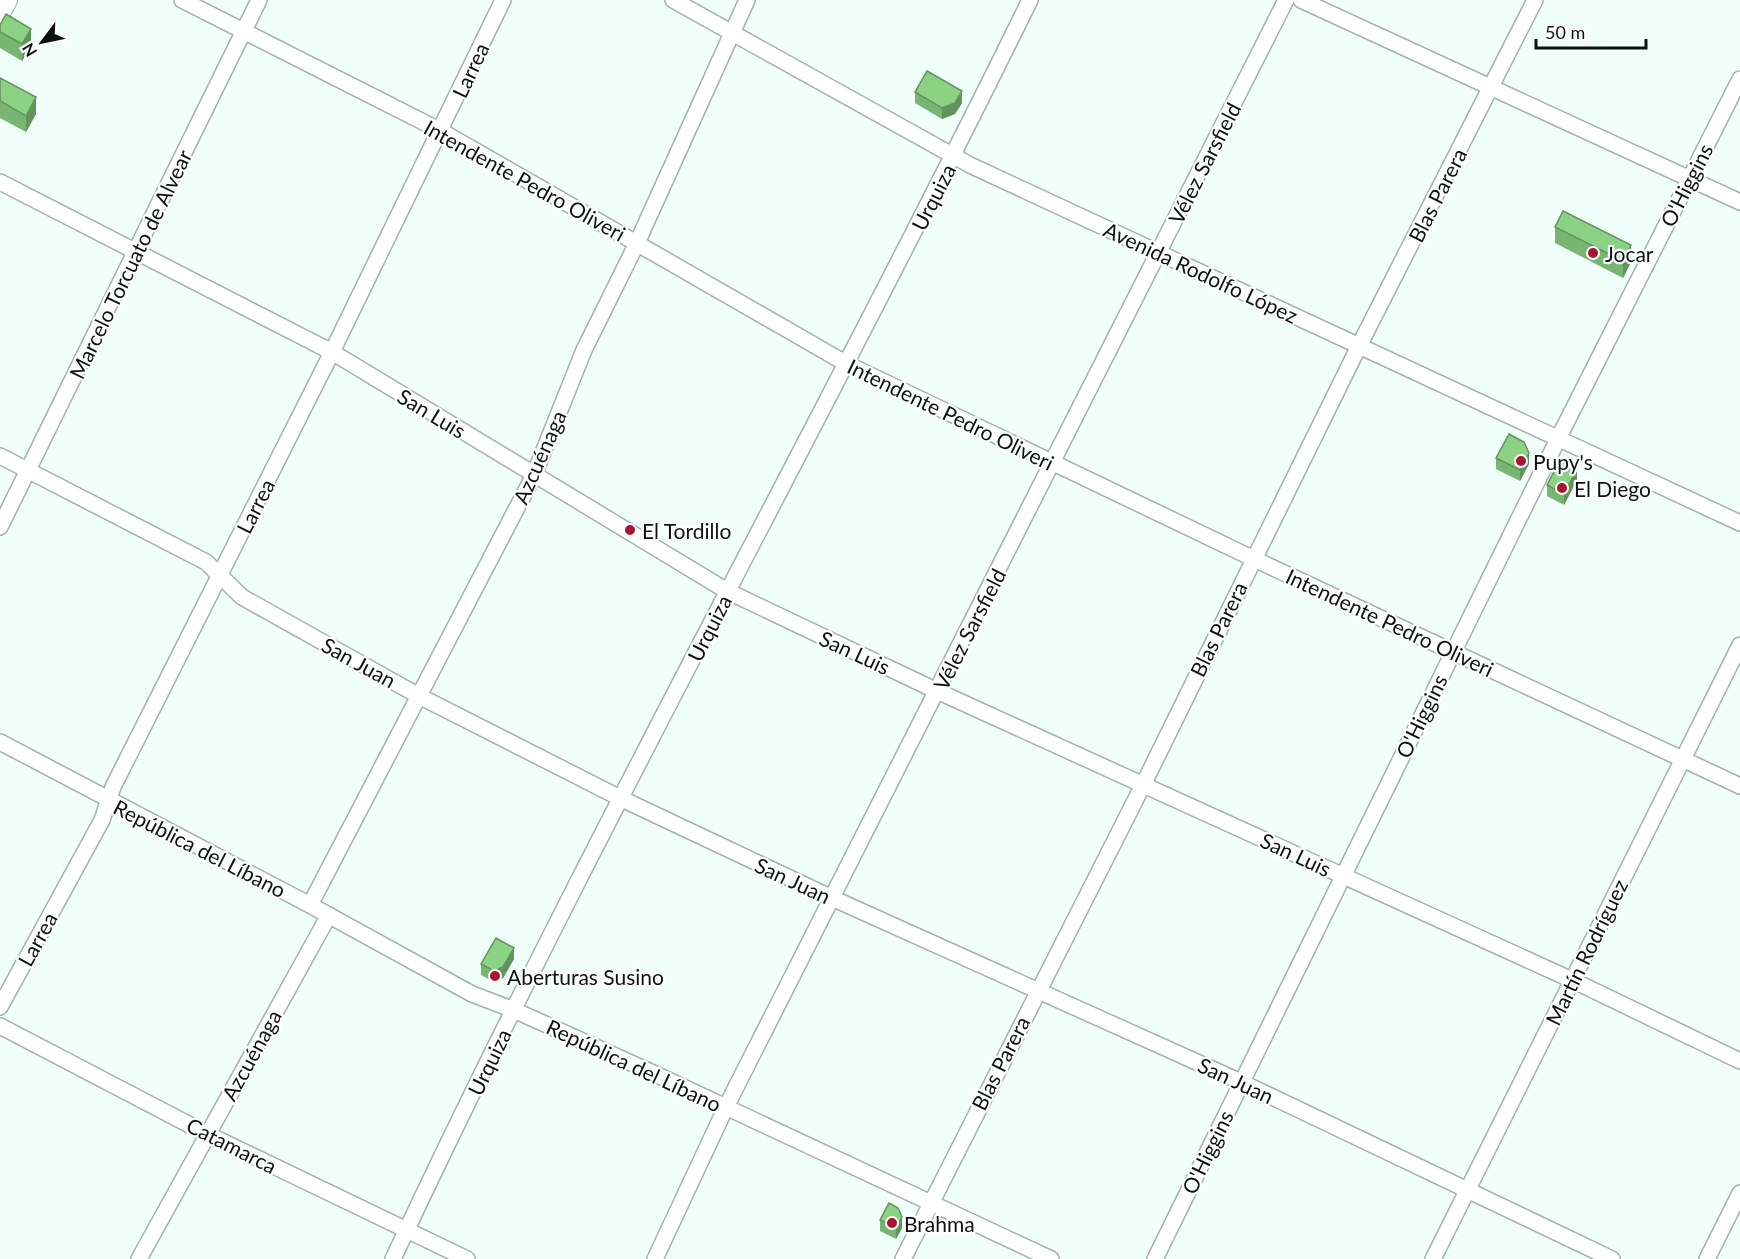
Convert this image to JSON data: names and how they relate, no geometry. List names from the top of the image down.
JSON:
{
  "streets": {
    "street": [
      "Larrea",
      "Vélez Sarsfield",
      "Intendente Pedro Oliveri",
      "O'Higgins",
      "Blas Parera",
      "Urquiza",
      "Marcelo Torcuato de Alvear",
      "Avenida Rodolfo López",
      "San Luis",
      "Azcuénaga",
      "San Juan",
      "República del Líbano",
      "Martín Rodríguez",
      "Catamarca"
    ]
  },
  "crossings": [
    ["Larrea", "Intendente Pedro Oliveri"],
    ["Larrea", "San Luis"],
    ["Larrea", "San Juan"],
    ["Larrea", "República del Líbano"],
    ["Vélez Sarsfield", "Intendente Pedro Oliveri"],
    ["Vélez Sarsfield", "Avenida Rodolfo López"],
    ["Vélez Sarsfield", "San Luis"],
    ["Vélez Sarsfield", "San Juan"],
    ["Vélez Sarsfield", "República del Líbano"],
    ["Intendente Pedro Oliveri", "O'Higgins"],
    ["Intendente Pedro Oliveri", "Blas Parera"],
    ["Intendente Pedro Oliveri", "Urquiza"],
    ["Intendente Pedro Oliveri", "Marcelo Torcuato de Alvear"],
    ["Intendente Pedro Oliveri", "Azcuénaga"],
    ["Intendente Pedro Oliveri", "Martín Rodríguez"],
    ["O'Higgins", "Avenida Rodolfo López"],
    ["O'Higgins", "San Luis"],
    ["O'Higgins", "San Juan"],
    ["Blas Parera", "Avenida Rodolfo López"],
    ["Blas Parera", "San Luis"],
    ["Blas Parera", "San Juan"],
    ["Blas Parera", "República del Líbano"],
    ["Urquiza", "Avenida Rodolfo López"],
    ["Urquiza", "San Luis"],
    ["Urquiza", "San Juan"],
    ["Urquiza", "República del Líbano"],
    ["Urquiza", "Catamarca"],
    ["Marcelo Torcuato de Alvear", "San Luis"],
    ["Marcelo Torcuato de Alvear", "San Juan"],
    ["Avenida Rodolfo López", "Azcuénaga"],
    ["San Luis", "Azcuénaga"],
    ["San Luis", "Martín Rodríguez"],
    ["Azcuénaga", "San Juan"],
    ["Azcuénaga", "República del Líbano"],
    ["Azcuénaga", "Catamarca"],
    ["San Juan", "Martín Rodríguez"]
  ],
  "places": [
    "Jocar",
    "Pupy's",
    "El Diego",
    "El Tordillo",
    "Aberturas Susino",
    "Brahma"
  ],
  "scale_bar": "50 m",
  "north": "bottom left"
}
